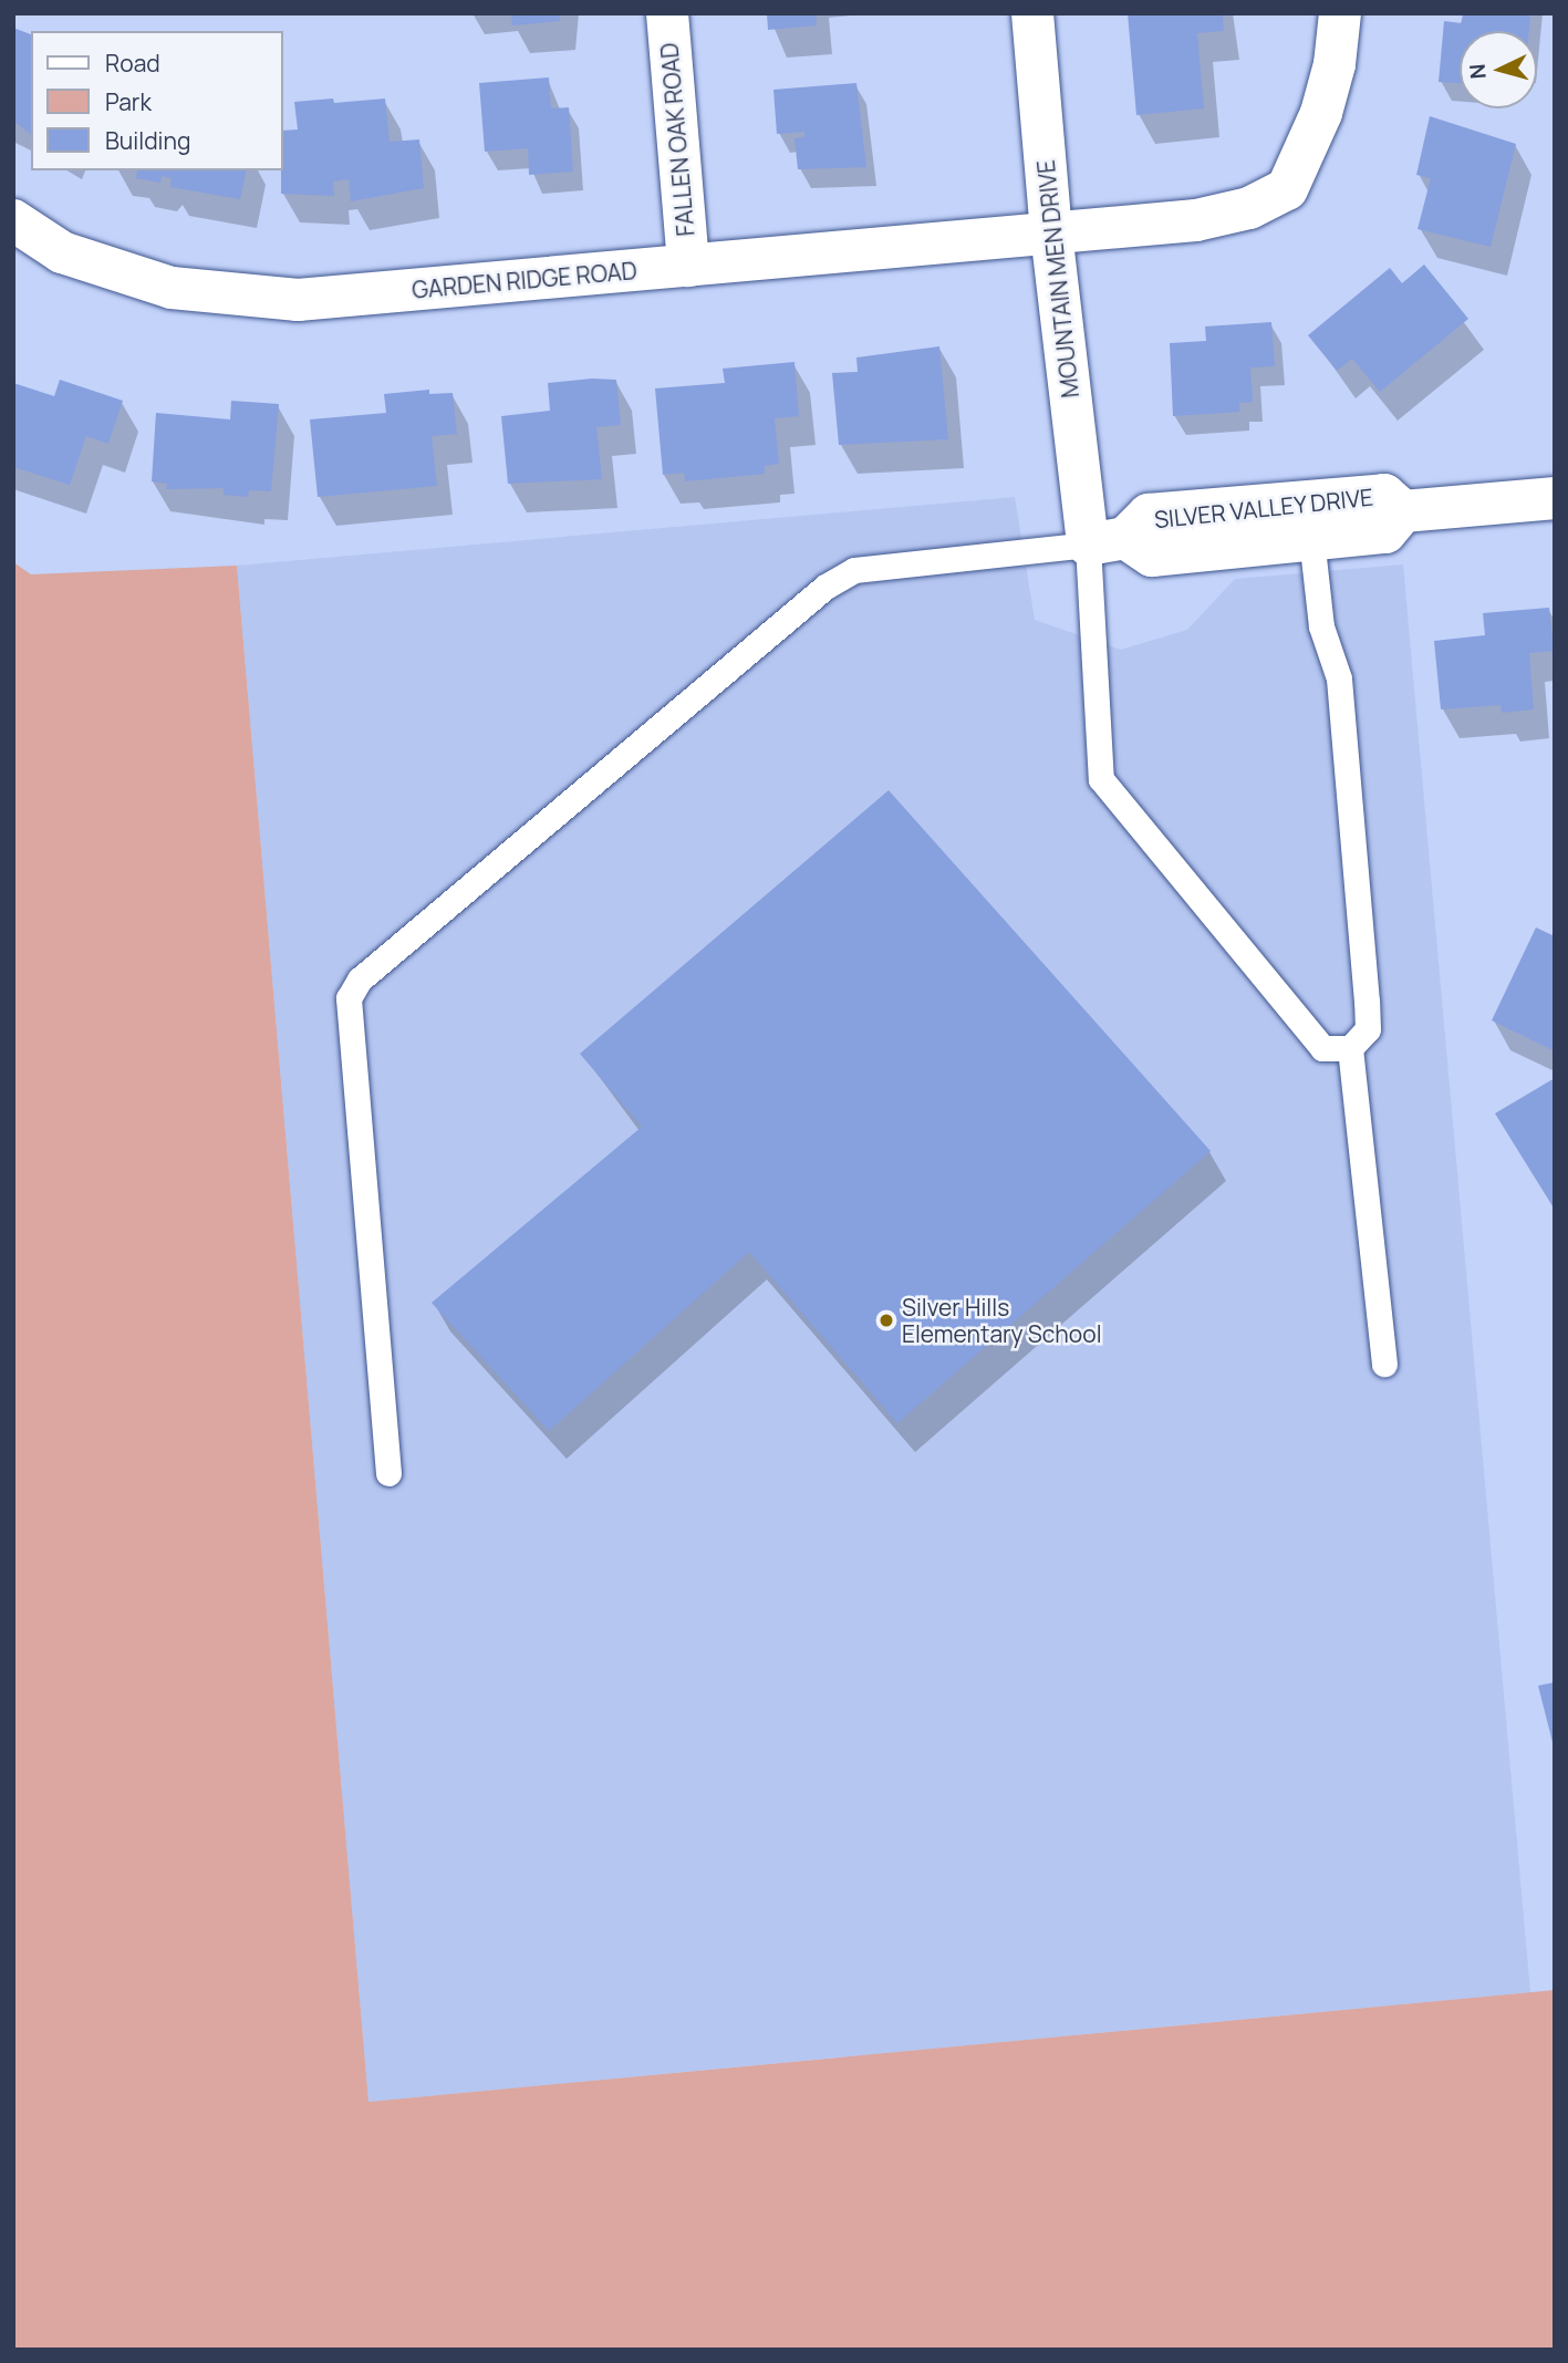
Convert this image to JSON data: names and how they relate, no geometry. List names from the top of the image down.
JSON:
{
  "streets": {
    "street": [
      "FALLEN OAK ROAD",
      "MOUNTAIN MEN DRIVE",
      "GARDEN RIDGE ROAD",
      "SILVER VALLEY DRIVE"
    ]
  },
  "crossings": [
    ["FALLEN OAK ROAD", "GARDEN RIDGE ROAD"],
    ["MOUNTAIN MEN DRIVE", "GARDEN RIDGE ROAD"],
    ["MOUNTAIN MEN DRIVE", "SILVER VALLEY DRIVE"]
  ],
  "places": ["Silver Hills Elementary School"],
  "legend": ["Road", "Park", "Building"],
  "north": "left"
}
